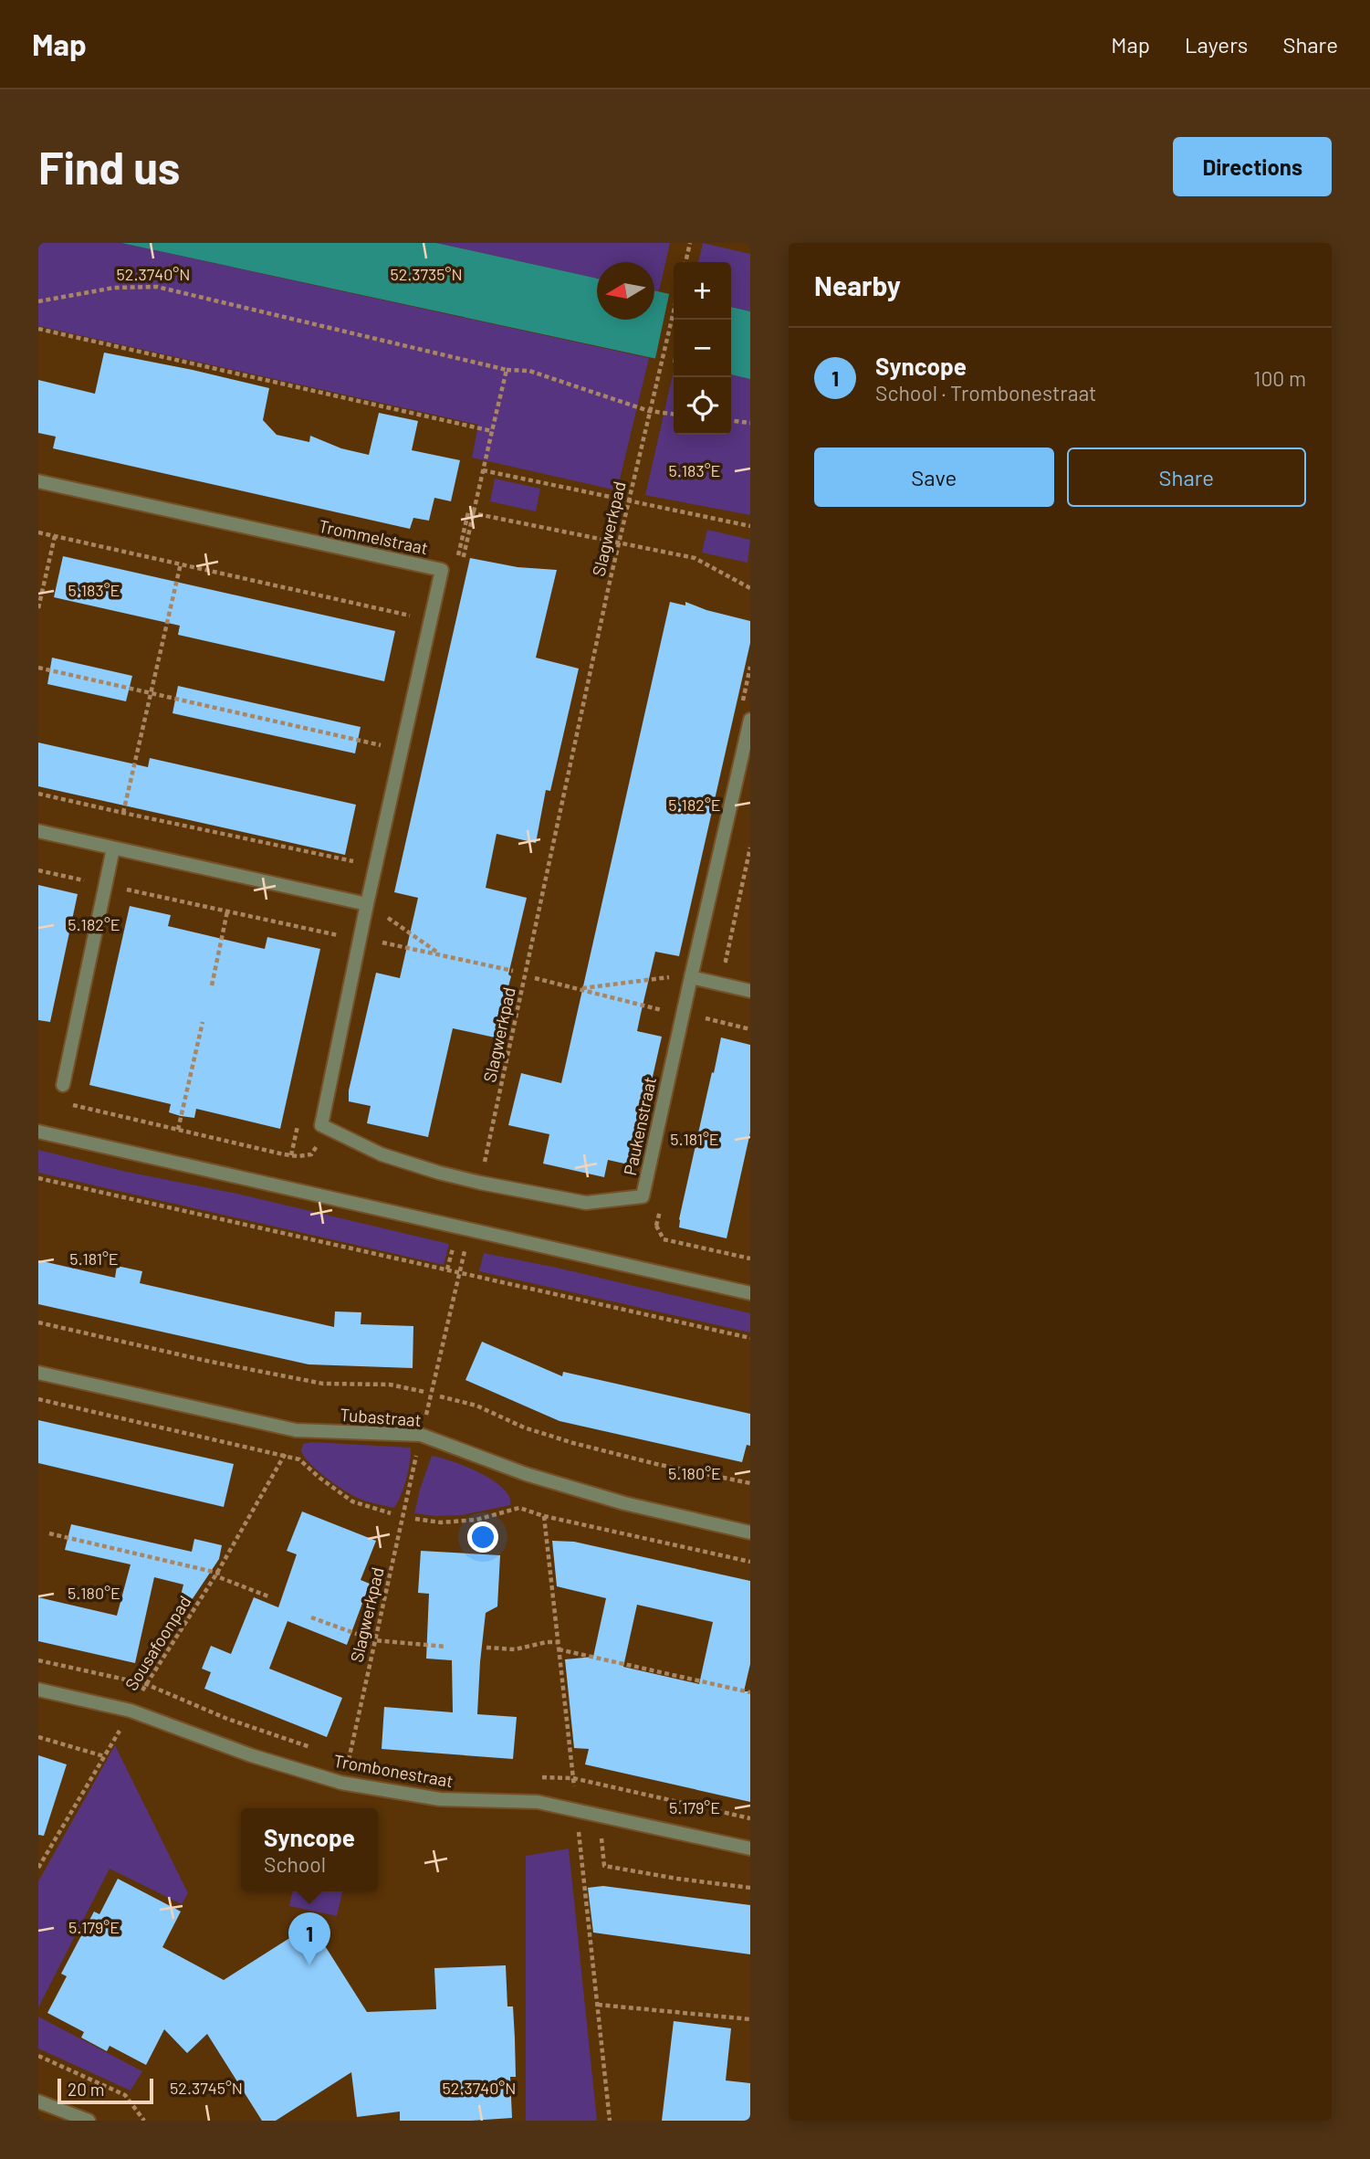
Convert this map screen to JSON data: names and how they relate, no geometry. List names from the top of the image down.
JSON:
{
  "streets": {
    "street": [
      "Trommelstraat",
      "Paukenstraat",
      "Tubastraat",
      "Trombonestraat"
    ],
    "path": ["Slagwerkpad", "Sousafoonpad"]
  },
  "crossings": [
    ["Slagwerkpad", "Paukenstraat"],
    ["Slagwerkpad", "Tubastraat"],
    ["Slagwerkpad", "Trombonestraat"],
    ["Tubastraat", "Sousafoonpad"],
    ["Sousafoonpad", "Trombonestraat"]
  ],
  "scale_bar": "20 m",
  "north": "left",
  "page": {
    "header": "Map",
    "nav": ["Map", "Layers", "Share"],
    "buttons": [
      "Directions",
      ["Save", "Share"]
    ],
    "title": "Find us",
    "heading": "Nearby",
    "map_buttons": ["+", "−"],
    "list": [
      {
        "mark": "1",
        "name": "Syncope",
        "note": "School · Trombonestraat",
        "value": "100 m"
      }
    ],
    "popup": ["Syncope", "School"],
    "pins": "1",
    "scale": "20 m"
  },
  "coordinates": [
    "52.3735°N",
    "52.3740°N",
    "5.183°E",
    "5.182°E",
    "5.181°E",
    "5.180°E",
    "5.179°E",
    "52.3745°N"
  ]
}
